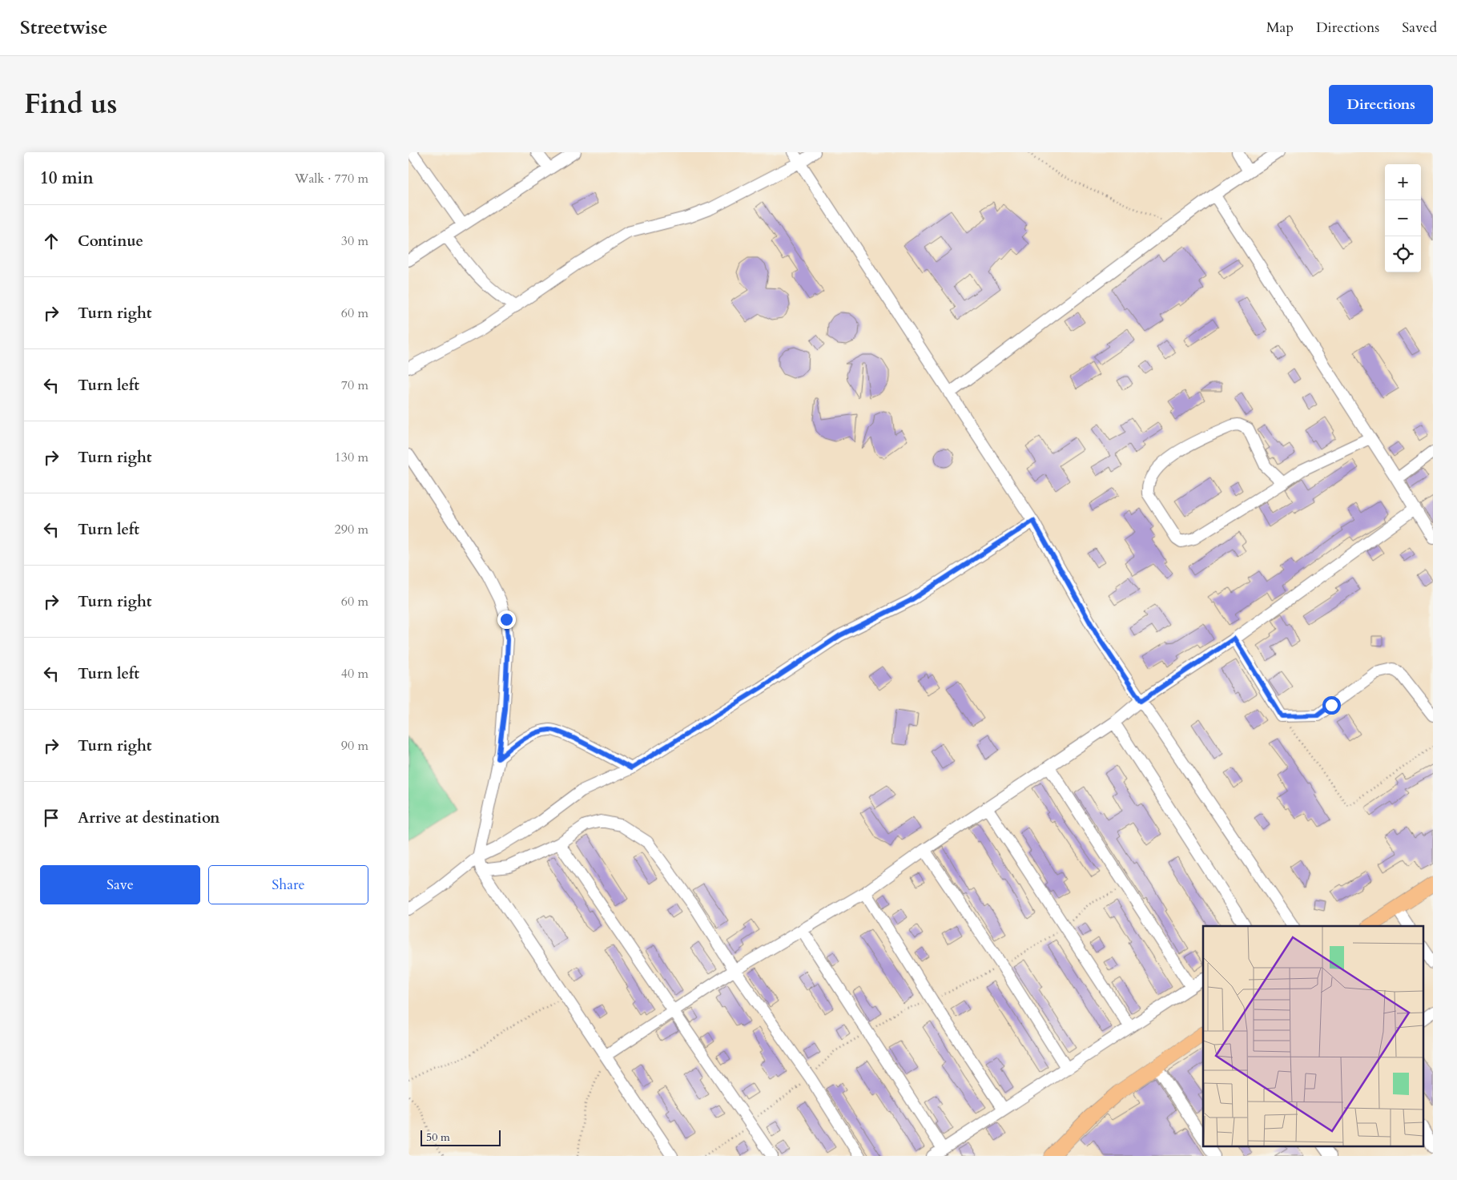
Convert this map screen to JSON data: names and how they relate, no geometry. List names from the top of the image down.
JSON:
{
  "scale_bar": "50 m",
  "page": {
    "header": "Streetwise",
    "nav": ["Map", "Directions", "Saved"],
    "title": "Find us",
    "buttons": [
      "Directions",
      ["Save", "Share"]
    ],
    "heading": ["10 min", "Walk · 770 m"],
    "map_buttons": ["+", "−"],
    "list": [
      ["Continue", "30 m"],
      ["Turn right", "60 m"],
      ["Turn left", "70 m"],
      ["Turn right", "130 m"],
      ["Turn left", "290 m"],
      ["Turn right", "60 m"],
      ["Turn left", "40 m"],
      ["Turn right", "90 m"],
      "Arrive at destination"
    ],
    "scale": "50 m"
  }
}
